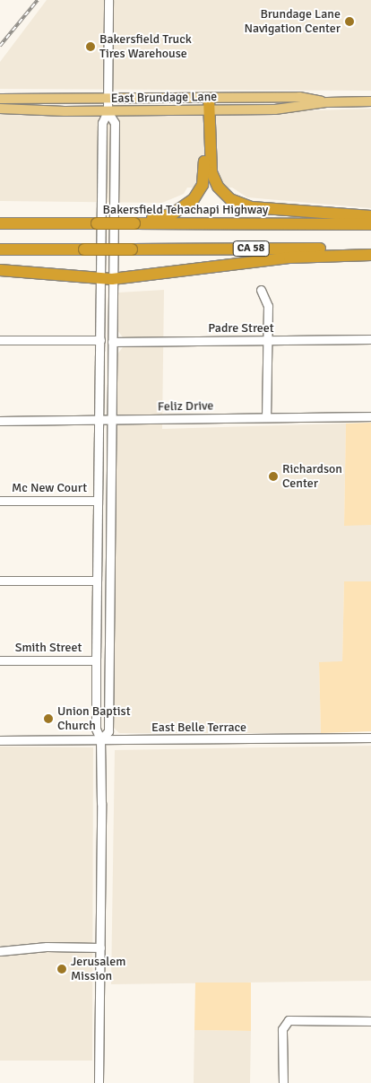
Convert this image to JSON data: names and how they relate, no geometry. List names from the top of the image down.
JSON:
{
  "streets": {
    "highway": ["Bakersfield Tehachapi Highway", "CA 58"],
    "main road": ["East Brundage Lane"],
    "street": [
      "Padre Street",
      "Feliz Drive",
      "Mc New Court",
      "Smith Street",
      "East Belle Terrace"
    ]
  },
  "places": [
    "Brundage Lane Navigation Center",
    "Bakersfield Truck Tires Warehouse",
    "Richardson Center",
    "Union Baptist Church",
    "Jerusalem Mission"
  ]
}
